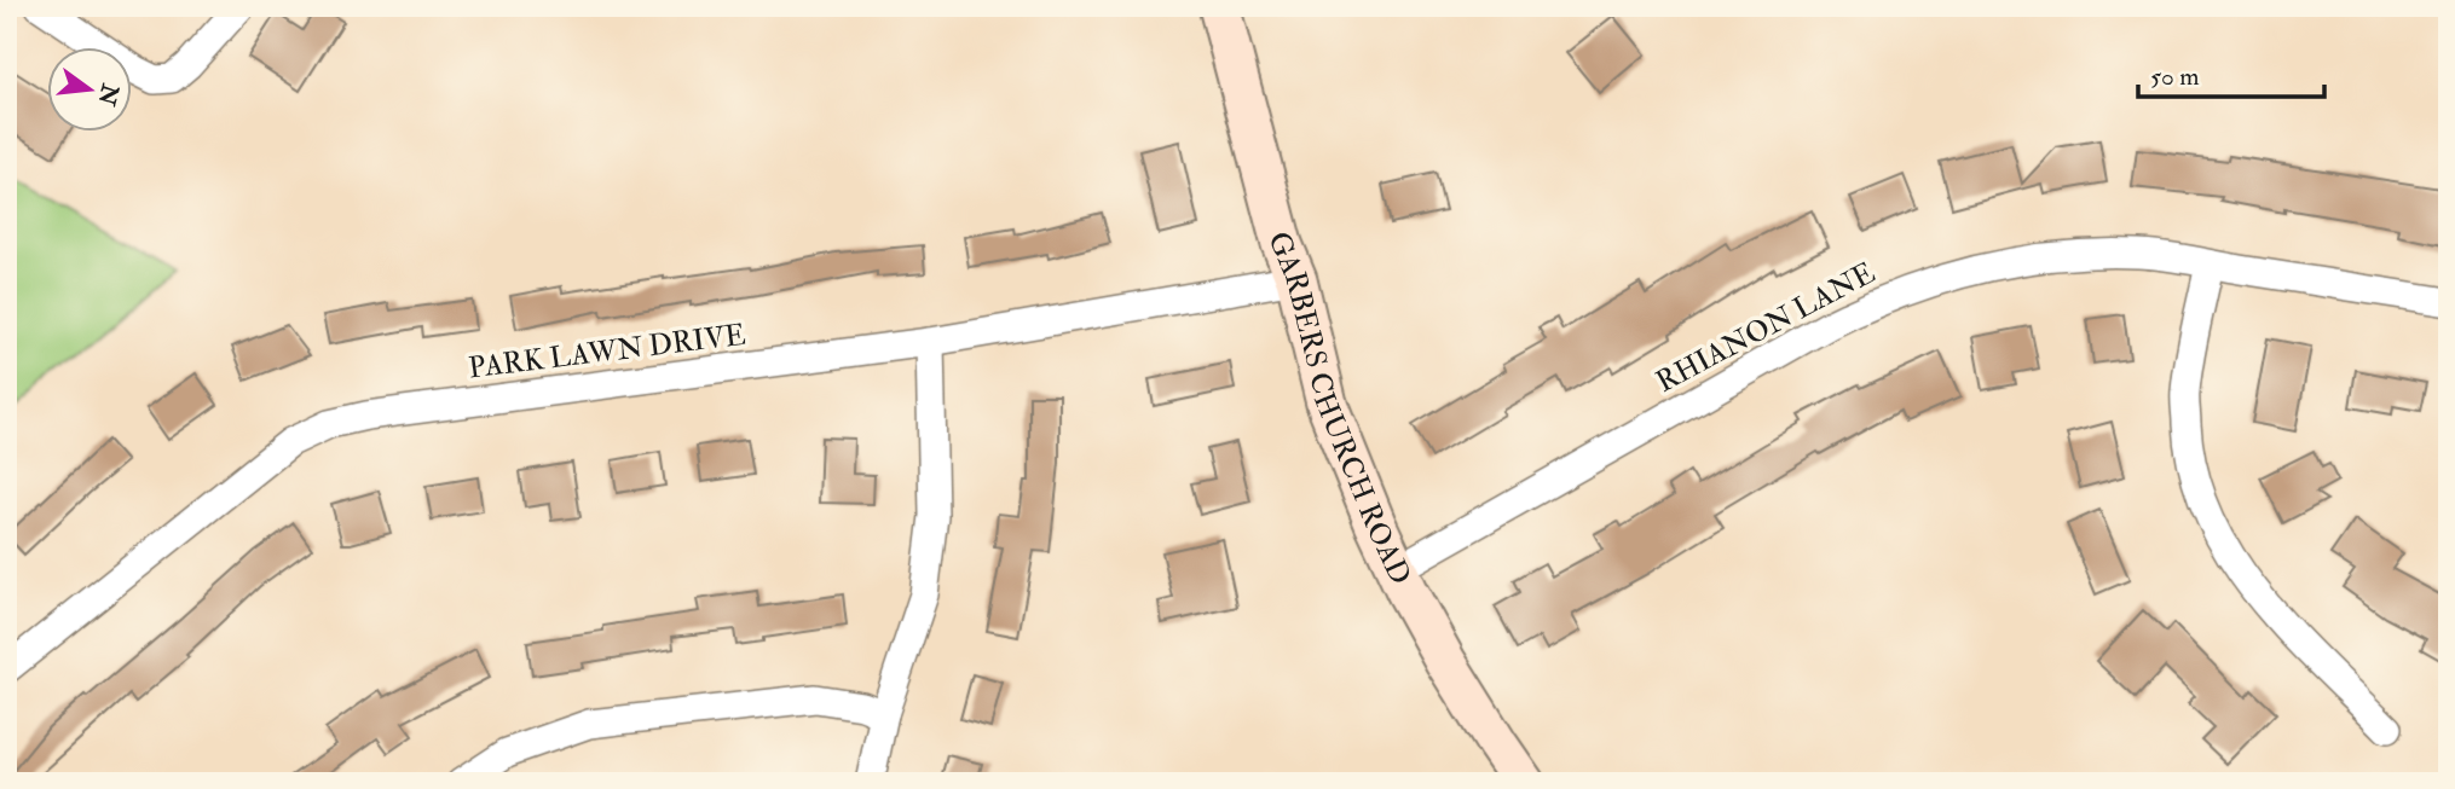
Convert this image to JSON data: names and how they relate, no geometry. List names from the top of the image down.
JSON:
{
  "streets": {
    "street": ["RHIANON LANE", "PARK LAWN DRIVE", "GARBERS CHURCH ROAD"]
  },
  "crossings": [
    ["RHIANON LANE", "GARBERS CHURCH ROAD"],
    ["PARK LAWN DRIVE", "GARBERS CHURCH ROAD"]
  ],
  "scale_bar": "50 m",
  "north": "right"
}
